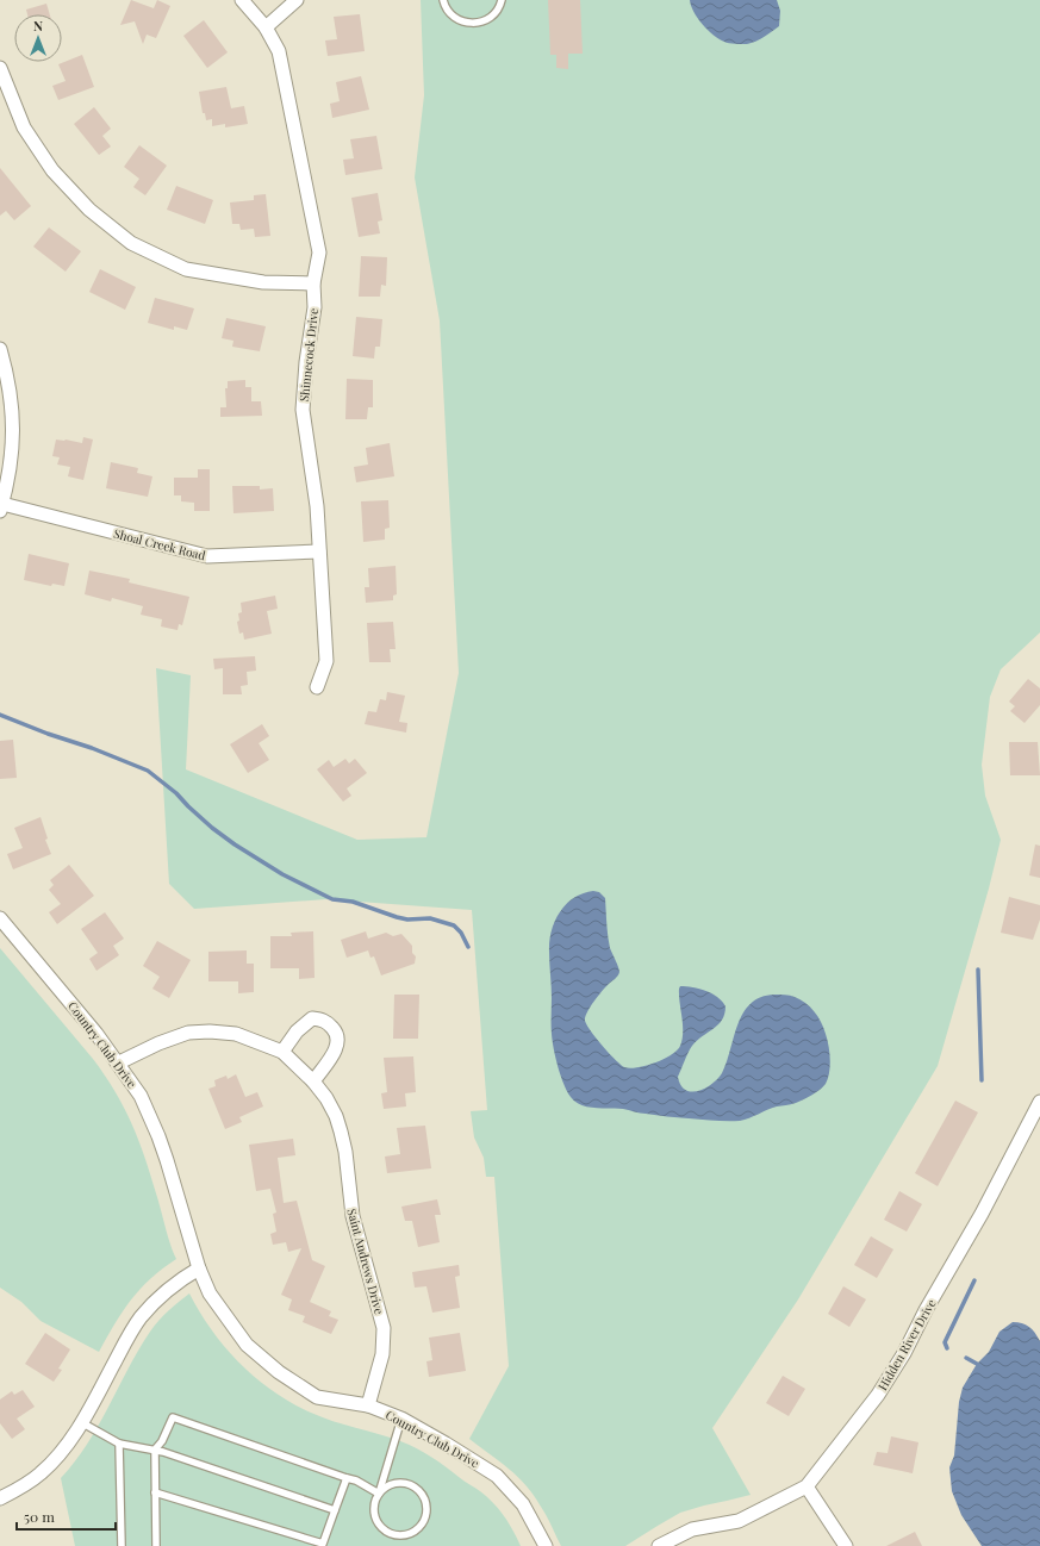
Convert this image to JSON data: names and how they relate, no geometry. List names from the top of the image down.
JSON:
{
  "streets": {
    "street": [
      "Shinnecock Drive",
      "Shoal Creek Road",
      "Country Club Drive",
      "Saint Andrews Drive",
      "Hidden River Drive"
    ]
  },
  "crossings": [
    ["Shinnecock Drive", "Shoal Creek Road"],
    ["Country Club Drive", "Saint Andrews Drive"]
  ],
  "scale_bar": "50 m",
  "north": "top"
}
